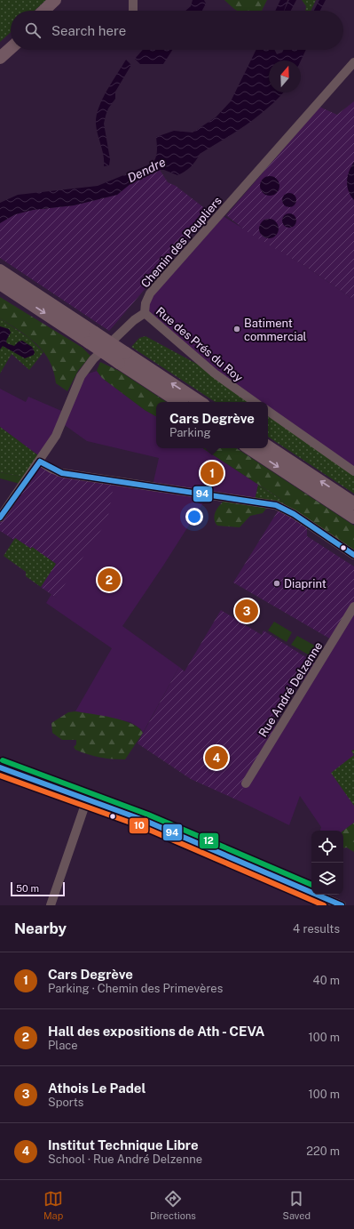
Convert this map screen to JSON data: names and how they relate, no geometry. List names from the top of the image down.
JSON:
{
  "streets": {
    "street": ["Chemin des Peupliers", "Rue des Prés du Roy", "Rue André Delzenne"]
  },
  "crossings": [
    ["Chemin des Peupliers", "Rue des Prés du Roy"]
  ],
  "water": ["Dendre"],
  "places": ["Batiment commercial", "Diaprint"],
  "lines": ["transit line 94", "transit line 12", "transit line 10"],
  "scale_bar": "50 m",
  "north": "top",
  "page": {
    "search": "Search here",
    "popup": ["Cars Degrève", "Parking"],
    "pins": [
      "1",
      "2",
      "3",
      "4"
    ],
    "scale": "50 m",
    "heading": ["Nearby", "4 results"],
    "list": [
      {
        "mark": "1",
        "name": "Cars Degrève",
        "note": "Parking · Chemin des Primevères",
        "value": "40 m"
      },
      {
        "mark": "2",
        "name": "Hall des expositions de Ath - CEVA",
        "note": "Place",
        "value": "100 m"
      },
      {
        "mark": "3",
        "name": "Athois Le Padel",
        "note": "Sports",
        "value": "100 m"
      },
      {
        "mark": "4",
        "name": "Institut Technique Libre",
        "note": "School · Rue André Delzenne",
        "value": "220 m"
      }
    ],
    "nav": ["Map", "Directions", "Saved"]
  }
}
